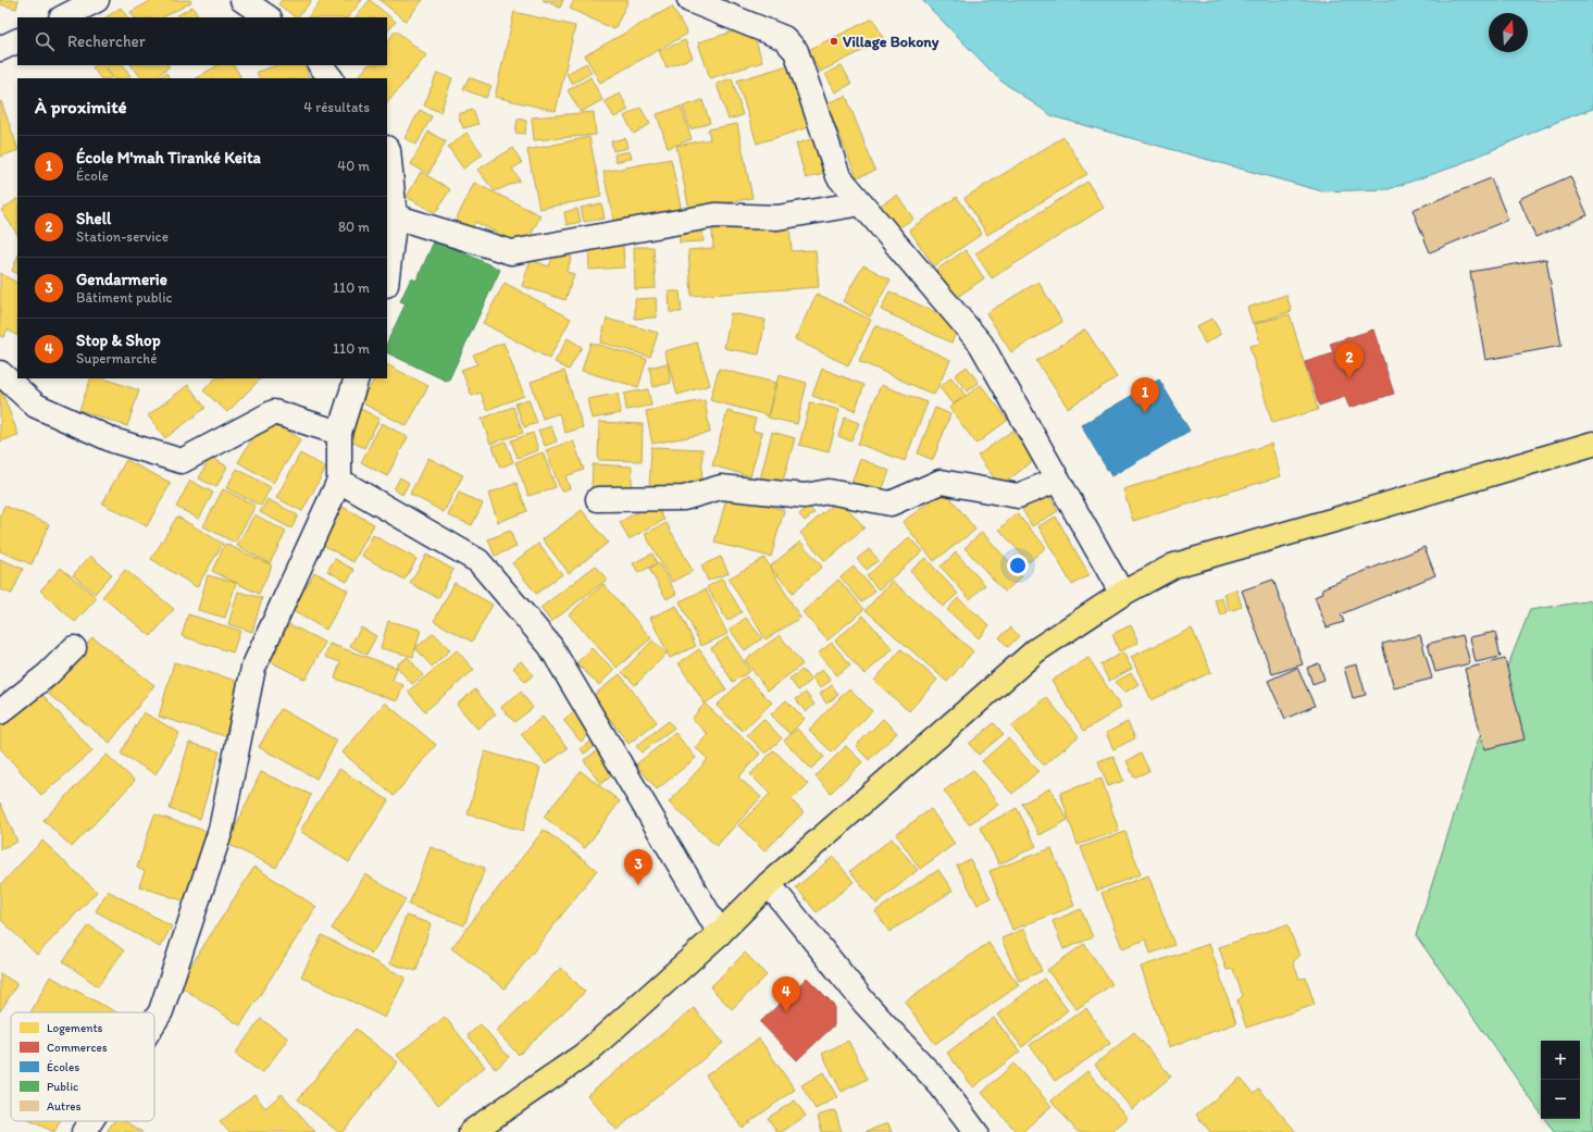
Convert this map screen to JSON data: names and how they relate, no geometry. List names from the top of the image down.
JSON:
{
  "places": ["Village Bokony"],
  "legend": [
    "Logements",
    "Commerces",
    "Écoles",
    "Public",
    "Autres"
  ],
  "north": "top",
  "page": {
    "search": "Rechercher",
    "heading": ["À proximité", "4 résultats"],
    "list": [
      {
        "mark": "1",
        "name": "École M'mah Tiranké Keita",
        "note": "École",
        "value": "40 m"
      },
      {
        "mark": "2",
        "name": "Shell",
        "note": "Station-service",
        "value": "80 m"
      },
      {
        "mark": "3",
        "name": "Gendarmerie",
        "note": "Bâtiment public",
        "value": "110 m"
      },
      {
        "mark": "4",
        "name": "Stop & Shop",
        "note": "Supermarché",
        "value": "110 m"
      }
    ],
    "pins": [
      "2",
      "1",
      "3",
      "4"
    ],
    "map_buttons": ["+", "−"]
  }
}
